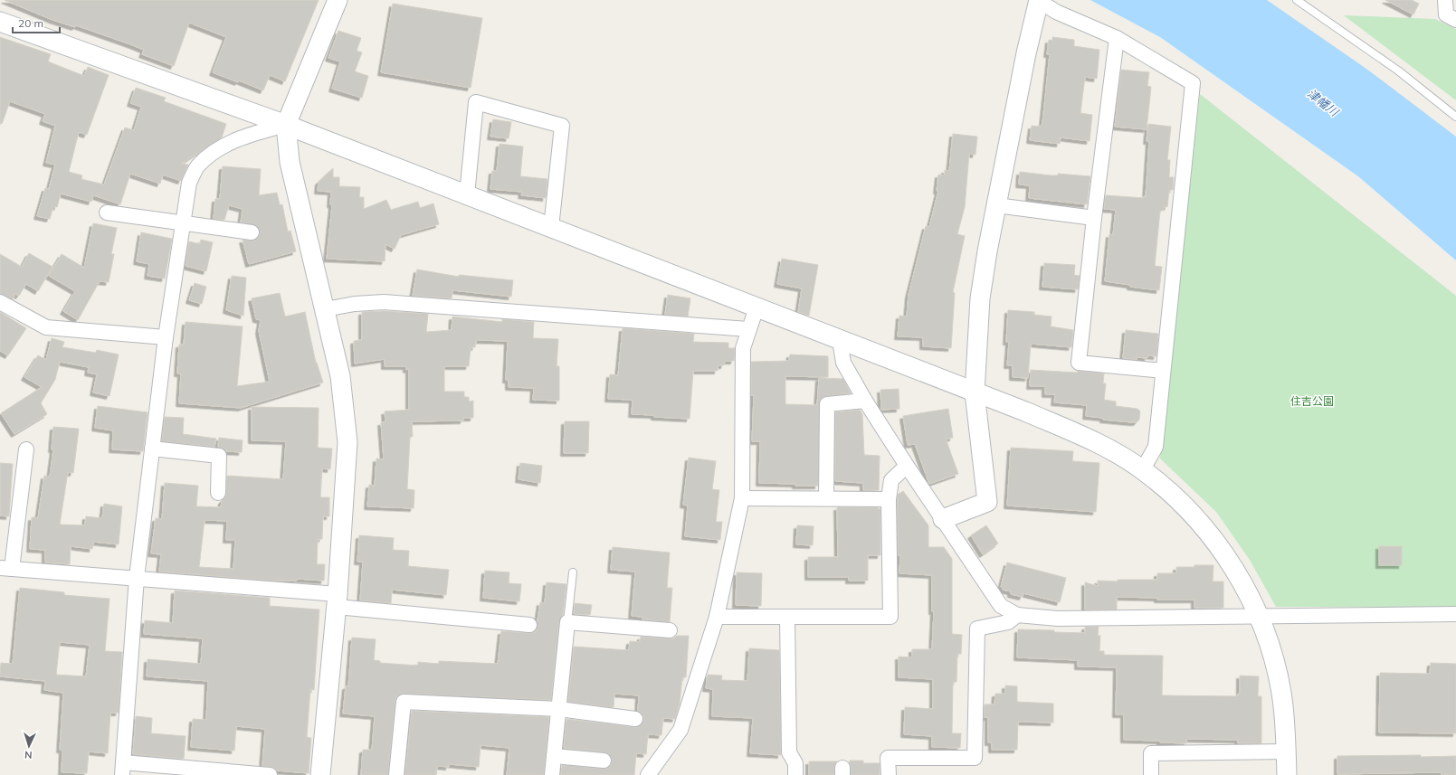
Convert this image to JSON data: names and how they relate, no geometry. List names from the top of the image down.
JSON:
{
  "water": ["津幡川"],
  "parks": ["住吉公園"],
  "scale_bar": "20 m",
  "north": "bottom"
}
